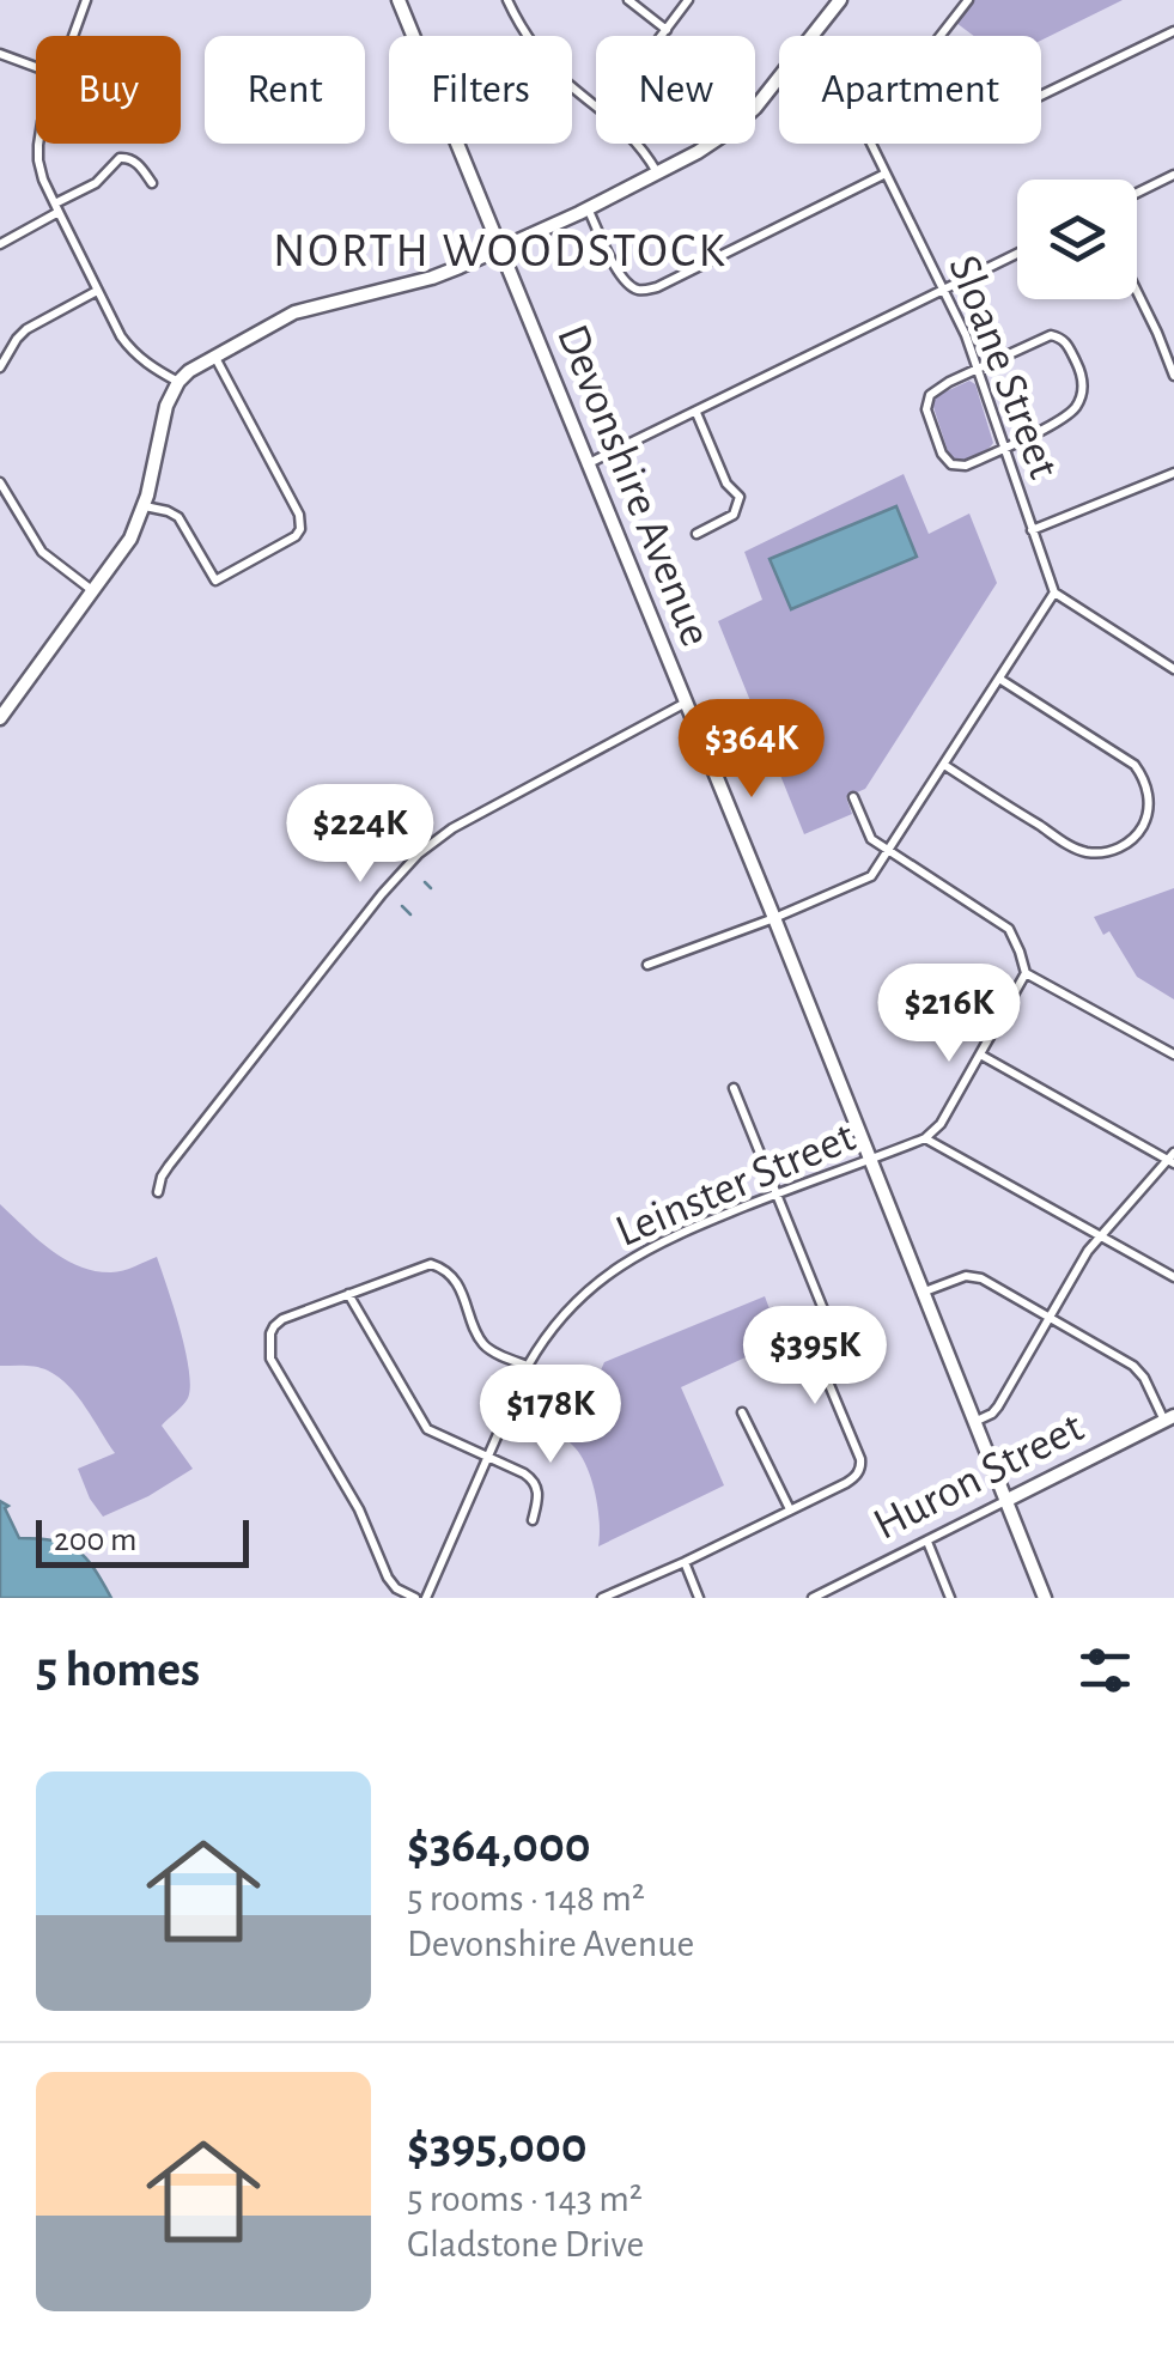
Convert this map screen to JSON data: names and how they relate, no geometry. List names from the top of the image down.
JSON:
{
  "streets": {
    "main road": ["Devonshire Avenue", "Huron Street"],
    "street": ["Sloane Street", "Leinster Street"]
  },
  "crossings": [
    ["Devonshire Avenue", "Leinster Street"],
    ["Devonshire Avenue", "Huron Street"]
  ],
  "districts": ["NORTH WOODSTOCK"],
  "scale_bar": "200 m",
  "page": {
    "chip": [
      "Buy",
      "Rent",
      "Filters",
      "New",
      "Apartment"
    ],
    "price": [
      "$364K",
      "$224K",
      "$216K",
      "$395K",
      "$178K"
    ],
    "scale": "200 m",
    "heading": "5 homes",
    "list": [
      {
        "name": "$364,000",
        "note": "5 rooms · 148 m² · Devonshire Avenue"
      },
      {
        "name": "$395,000",
        "note": "5 rooms · 143 m² · Gladstone Drive"
      }
    ]
  }
}
